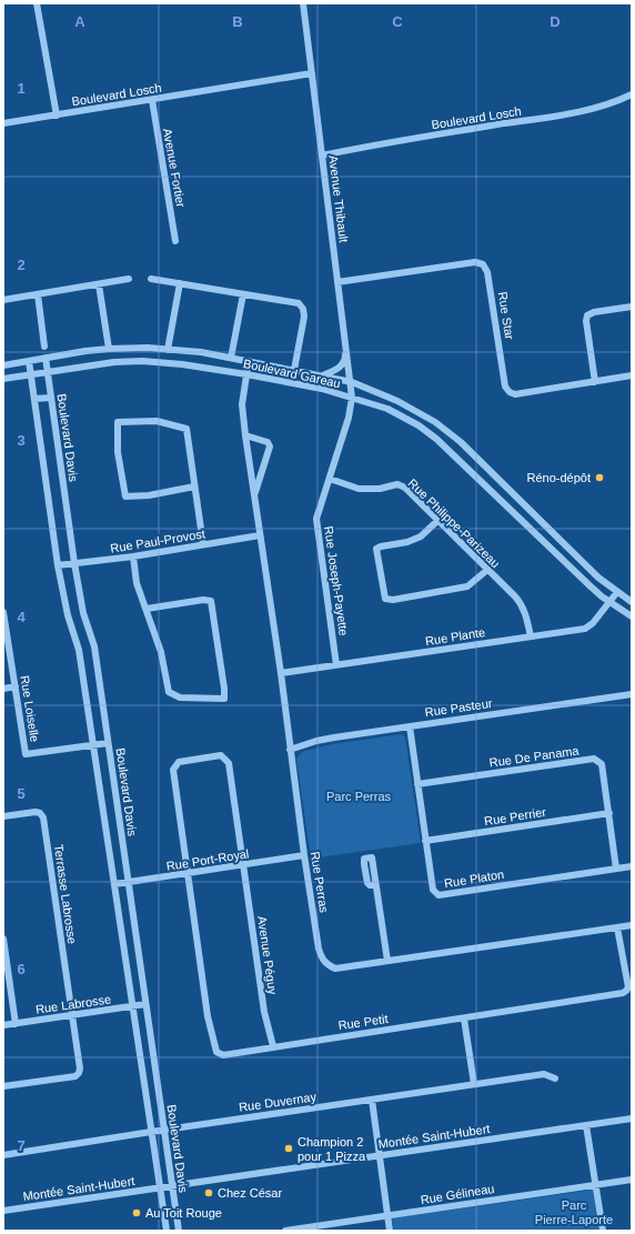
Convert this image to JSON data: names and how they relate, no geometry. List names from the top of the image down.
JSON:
{
  "streets": {
    "street": [
      "Boulevard Losch",
      "Avenue Fortier",
      "Avenue Thibault",
      "Rue Star",
      "Boulevard Gareau",
      "Boulevard Davis",
      "Rue Philippe-Parizeau",
      "Rue Paul-Provost",
      "Rue Joseph-Payette",
      "Rue Plante",
      "Rue Pasteur",
      "Rue Loiselle",
      "Rue De Panama",
      "Rue Perrier",
      "Rue Port-Royal",
      "Rue Platon",
      "Rue Perras",
      "Terrasse Labrosse",
      "Avenue Péguy",
      "Rue Labrosse",
      "Rue Petit",
      "Rue Duvernay",
      "Montée Saint-Hubert",
      "Rue Gélineau"
    ]
  },
  "crossings": [
    ["Boulevard Losch", "Avenue Fortier"],
    ["Boulevard Losch", "Avenue Thibault"],
    ["Avenue Thibault", "Rue Star"],
    ["Avenue Thibault", "Boulevard Gareau"],
    ["Avenue Thibault", "Rue Joseph-Payette"],
    ["Boulevard Gareau", "Boulevard Davis"],
    ["Boulevard Gareau", "Rue Joseph-Payette"],
    ["Boulevard Gareau", "Rue Plante"],
    ["Boulevard Gareau", "Rue Perras"],
    ["Boulevard Davis", "Rue Paul-Provost"],
    ["Boulevard Davis", "Rue Loiselle"],
    ["Boulevard Davis", "Rue Port-Royal"],
    ["Boulevard Davis", "Rue Labrosse"],
    ["Boulevard Davis", "Rue Duvernay"],
    ["Boulevard Davis", "Montée Saint-Hubert"],
    ["Rue Philippe-Parizeau", "Rue Joseph-Payette"],
    ["Rue Philippe-Parizeau", "Rue Plante"],
    ["Rue Paul-Provost", "Rue Perras"],
    ["Rue Joseph-Payette", "Rue Plante"],
    ["Rue Plante", "Rue Perras"],
    ["Rue Pasteur", "Rue Platon"],
    ["Rue Pasteur", "Rue Perras"],
    ["Rue De Panama", "Rue Perrier"],
    ["Rue De Panama", "Rue Platon"],
    ["Rue Perrier", "Rue Platon"],
    ["Rue Port-Royal", "Rue Perras"],
    ["Rue Port-Royal", "Avenue Péguy"],
    ["Rue Port-Royal", "Rue Petit"],
    ["Rue Perras", "Rue Petit"],
    ["Terrasse Labrosse", "Rue Labrosse"],
    ["Avenue Péguy", "Rue Petit"]
  ],
  "parks": ["Parc Perras", "Parc Pierre-Laporte"],
  "places": [
    "Réno-dépôt",
    "Champion 2 pour 1 Pizza",
    "Chez César",
    "Au Toit Rouge"
  ],
  "grid": {
    "columns": [
      "A",
      "B",
      "C",
      "D"
    ],
    "rows": [
      "1",
      "2",
      "3",
      "4",
      "5",
      "6",
      "7"
    ]
  }
}
